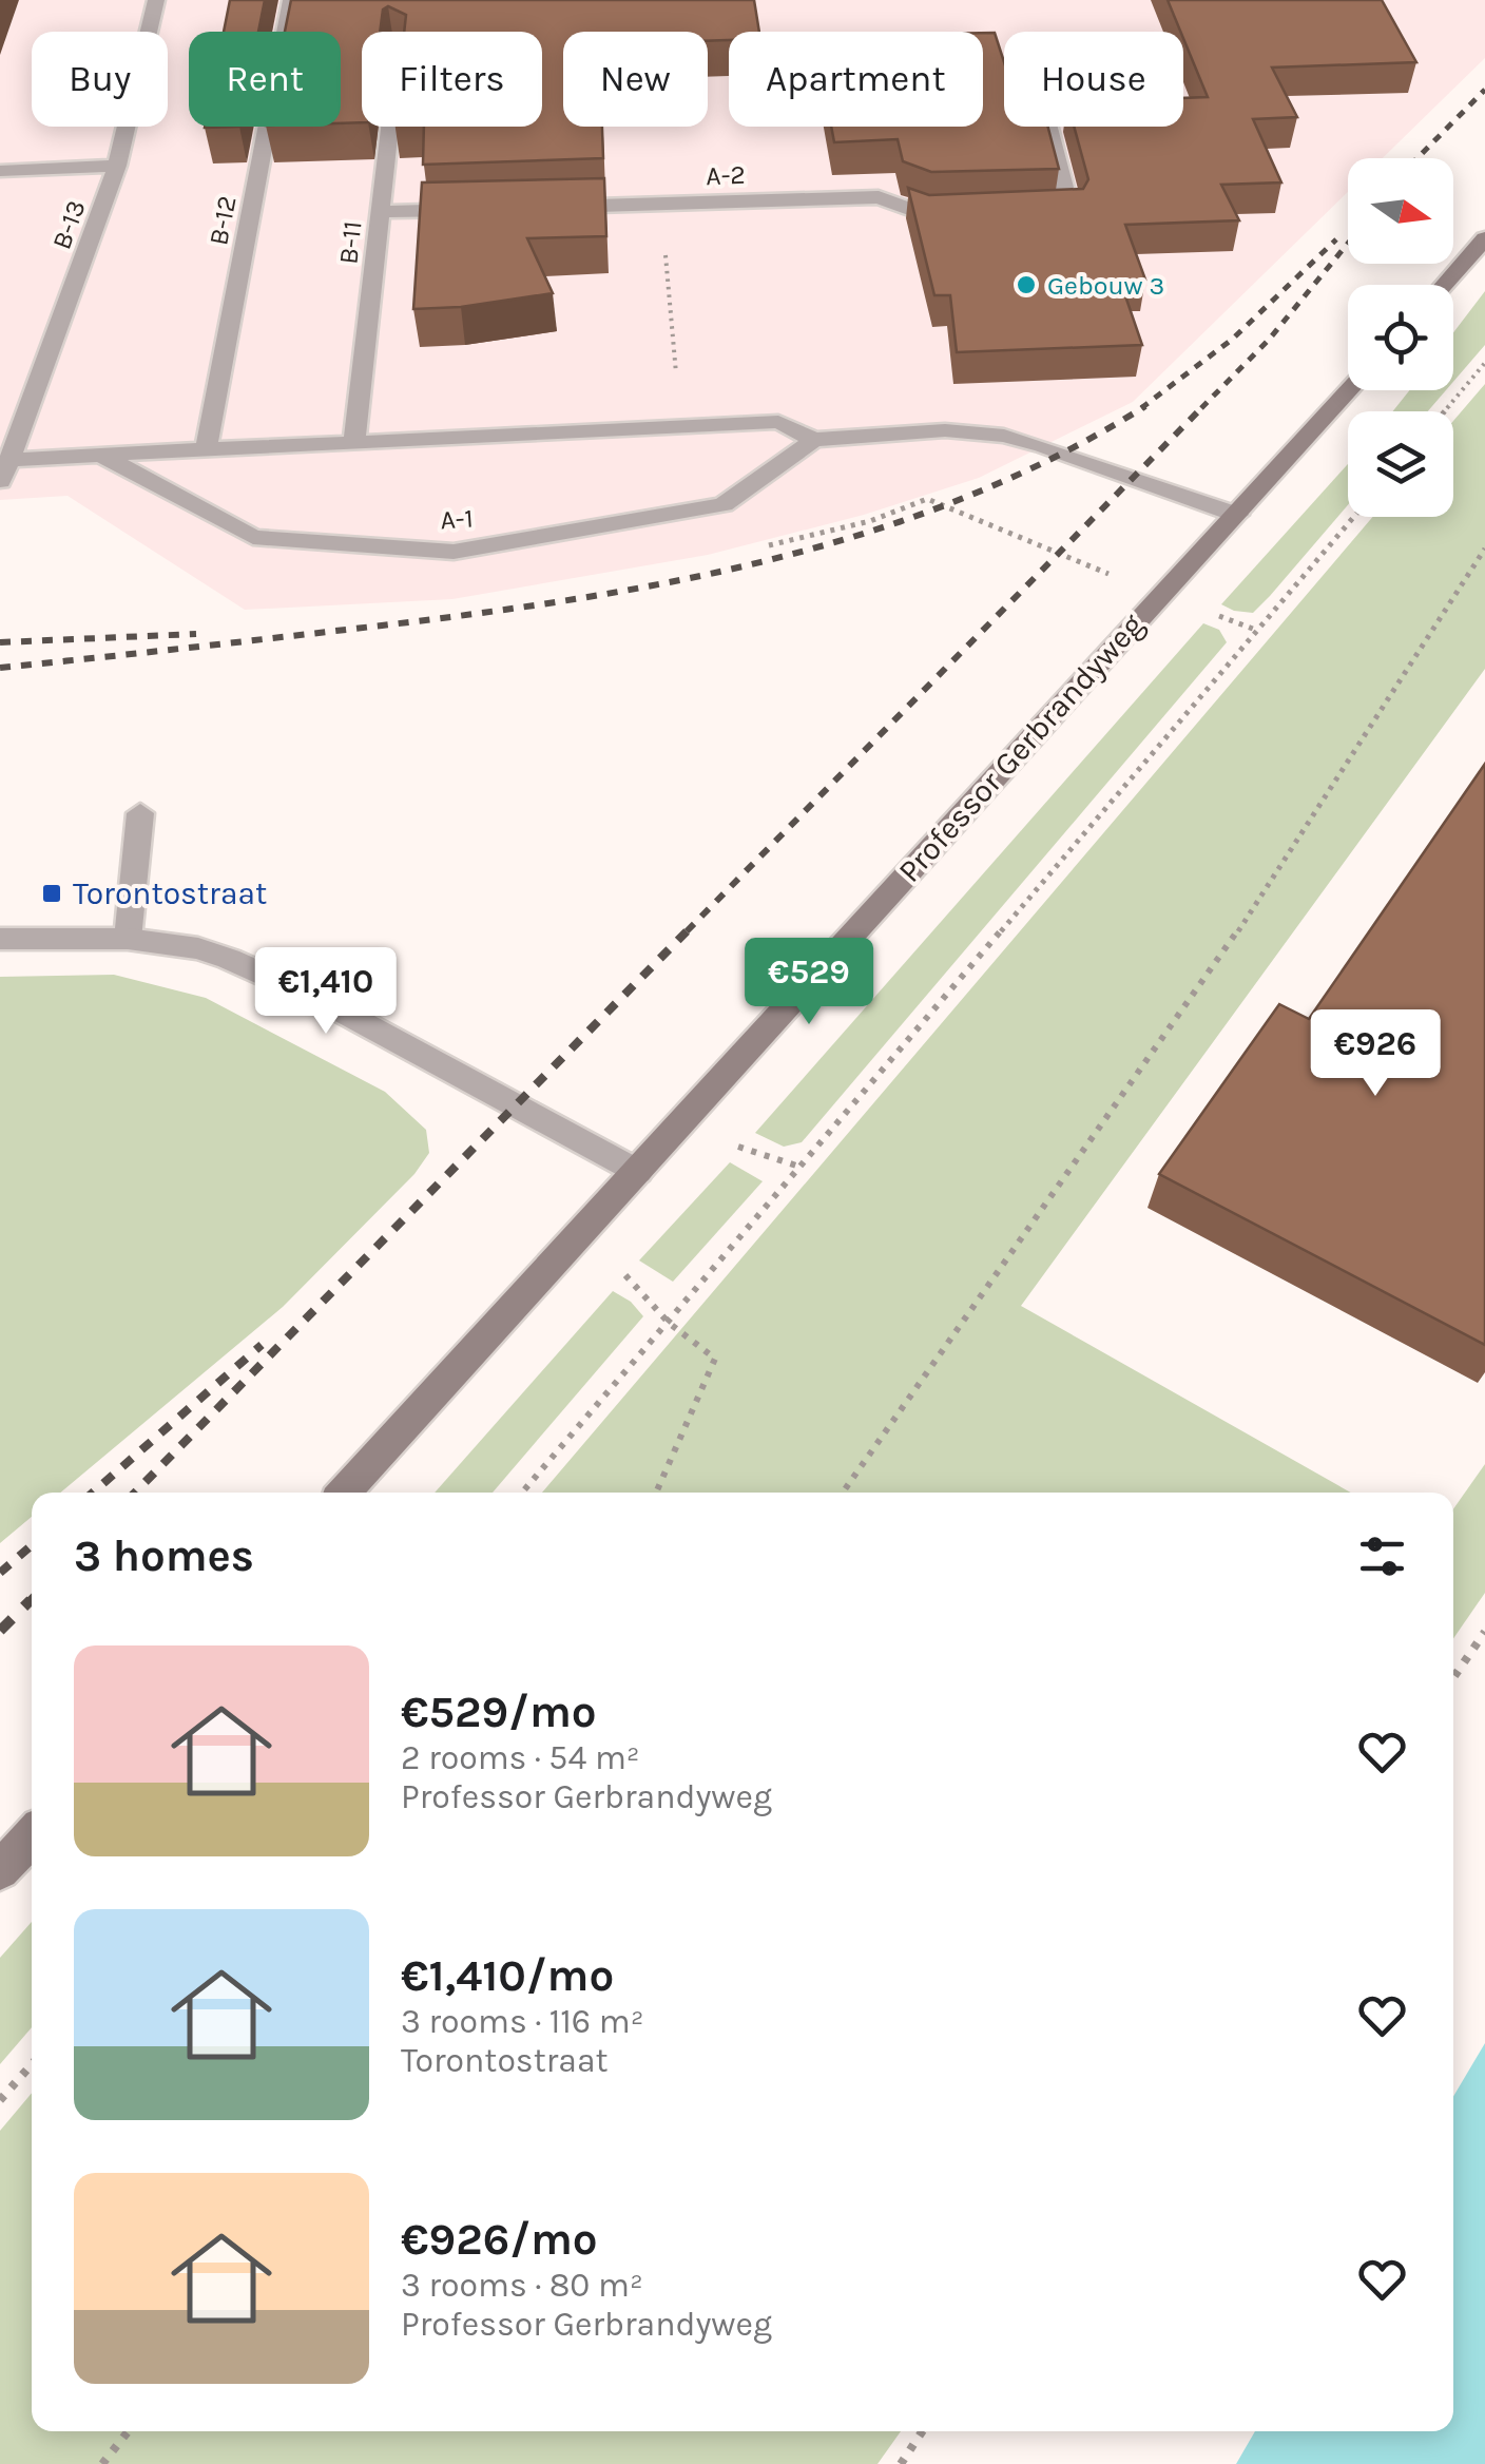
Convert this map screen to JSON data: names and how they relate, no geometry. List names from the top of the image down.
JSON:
{
  "streets": {
    "street": [
      "A-2",
      "B-12",
      "B-13",
      "B-11",
      "A-1",
      "Professor Gerbrandyweg"
    ]
  },
  "places": {
    "other": ["Gebouw 3"],
    "transit": ["Torontostraat"]
  },
  "north": "right",
  "page": {
    "chip": [
      "Buy",
      "Rent",
      "Filters",
      "New",
      "Apartment",
      "House"
    ],
    "price": ["€529", "€1,410", "€926"],
    "heading": "3 homes",
    "list": [
      {
        "name": "€529/mo",
        "note": "2 rooms · 54 m² · Professor Gerbrandyweg"
      },
      {
        "name": "€1,410/mo",
        "note": "3 rooms · 116 m² · Torontostraat"
      },
      {
        "name": "€926/mo",
        "note": "3 rooms · 80 m² · Professor Gerbrandyweg"
      }
    ]
  }
}
